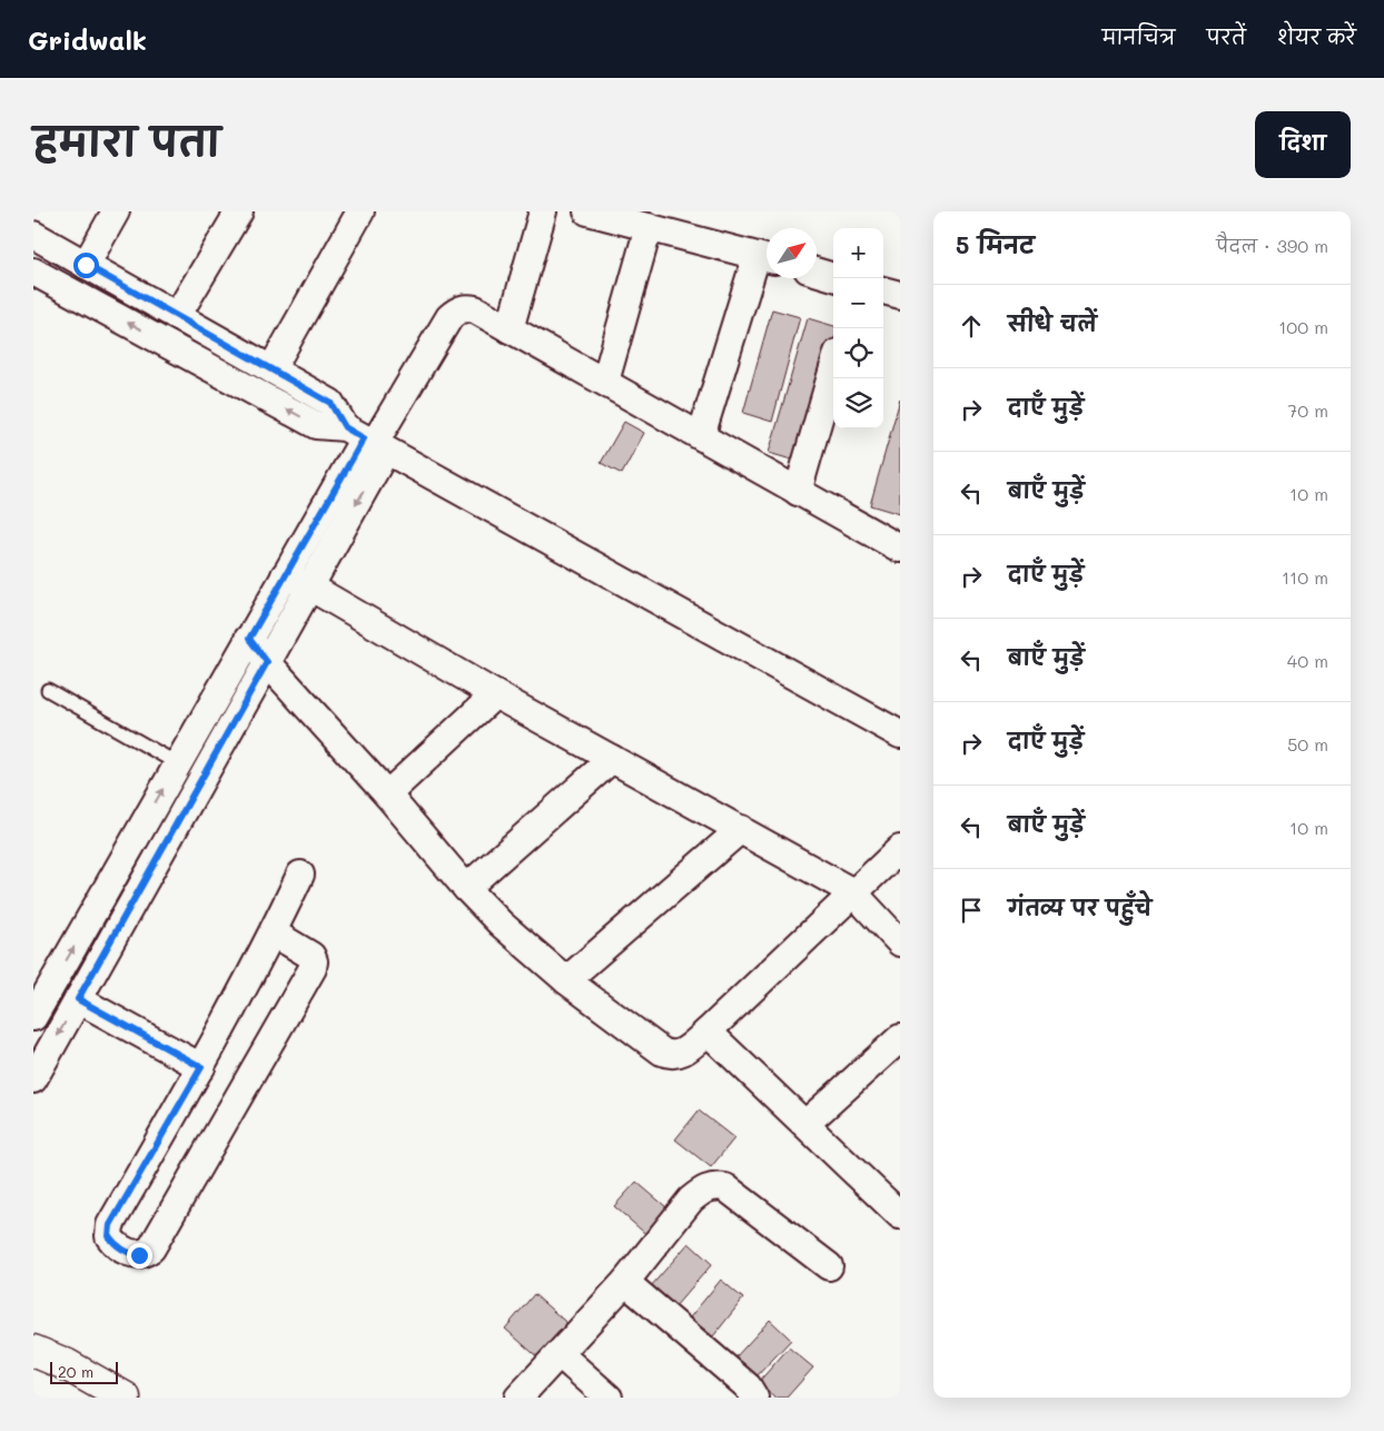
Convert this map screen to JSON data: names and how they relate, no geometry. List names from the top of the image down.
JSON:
{
  "scale_bar": "20 m",
  "north": "top right",
  "page": {
    "header": "Gridwalk",
    "nav": ["मानचित्र", "परतें", "शेयर करें"],
    "title": "हमारा पता",
    "buttons": "दिशा",
    "heading": ["5 मिनट", "पैदल · 390 m"],
    "map_buttons": ["+", "−"],
    "list": [
      ["सीधे चलें", "100 m"],
      ["दाएँ मुड़ें", "70 m"],
      ["बाएँ मुड़ें", "10 m"],
      ["दाएँ मुड़ें", "110 m"],
      ["बाएँ मुड़ें", "40 m"],
      ["दाएँ मुड़ें", "50 m"],
      ["बाएँ मुड़ें", "10 m"],
      "गंतव्य पर पहुँचे"
    ],
    "scale": "20 m"
  }
}
